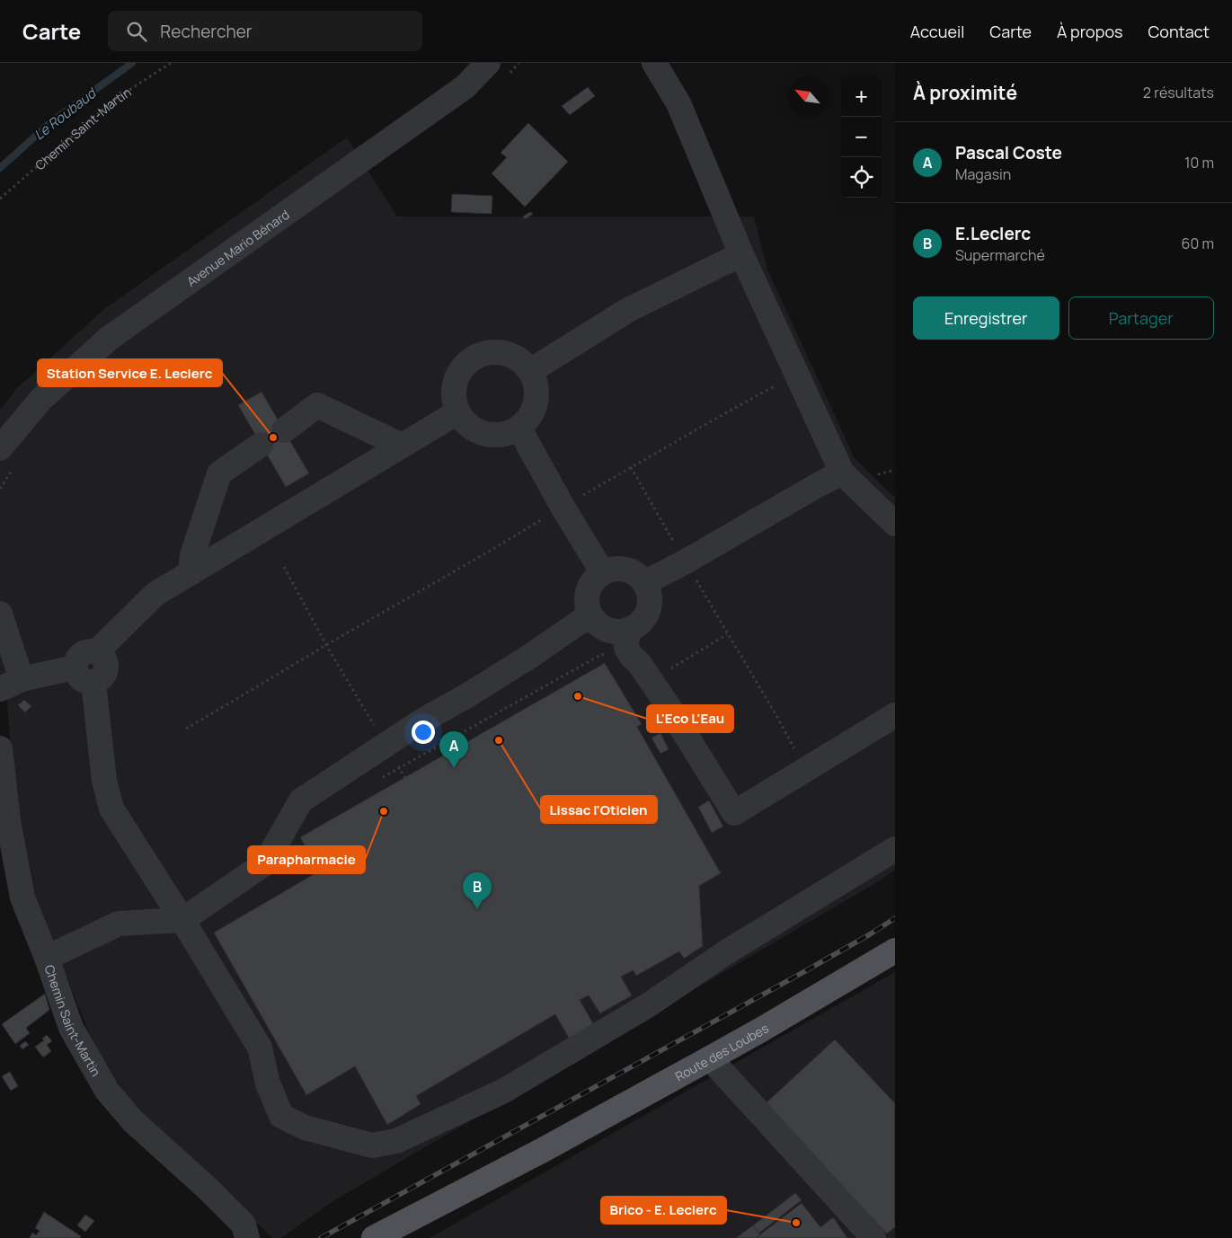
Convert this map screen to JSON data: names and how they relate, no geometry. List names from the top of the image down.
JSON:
{
  "streets": {
    "main road": ["Route des Loubes"],
    "street": ["Chemin Saint-Martin", "Avenue Mario Bénard"]
  },
  "water": ["Le Roubaud"],
  "places": [
    "Station Service E. Leclerc",
    "L'Eco L'Eau",
    "Lissac l'Oticien",
    "Parapharmacie",
    "Brico - E. Leclerc"
  ],
  "north": "top left",
  "page": {
    "header": "Carte",
    "search": "Rechercher",
    "nav": [
      "Accueil",
      "Carte",
      "À propos",
      "Contact"
    ],
    "heading": ["À proximité", "2 résultats"],
    "map_buttons": ["+", "−"],
    "list": [
      {
        "mark": "A",
        "name": "Pascal Coste",
        "note": "Magasin",
        "value": "10 m"
      },
      {
        "mark": "B",
        "name": "E.Leclerc",
        "note": "Supermarché",
        "value": "60 m"
      }
    ],
    "buttons": ["Enregistrer", "Partager"],
    "pins": ["A", "B"]
  }
}
